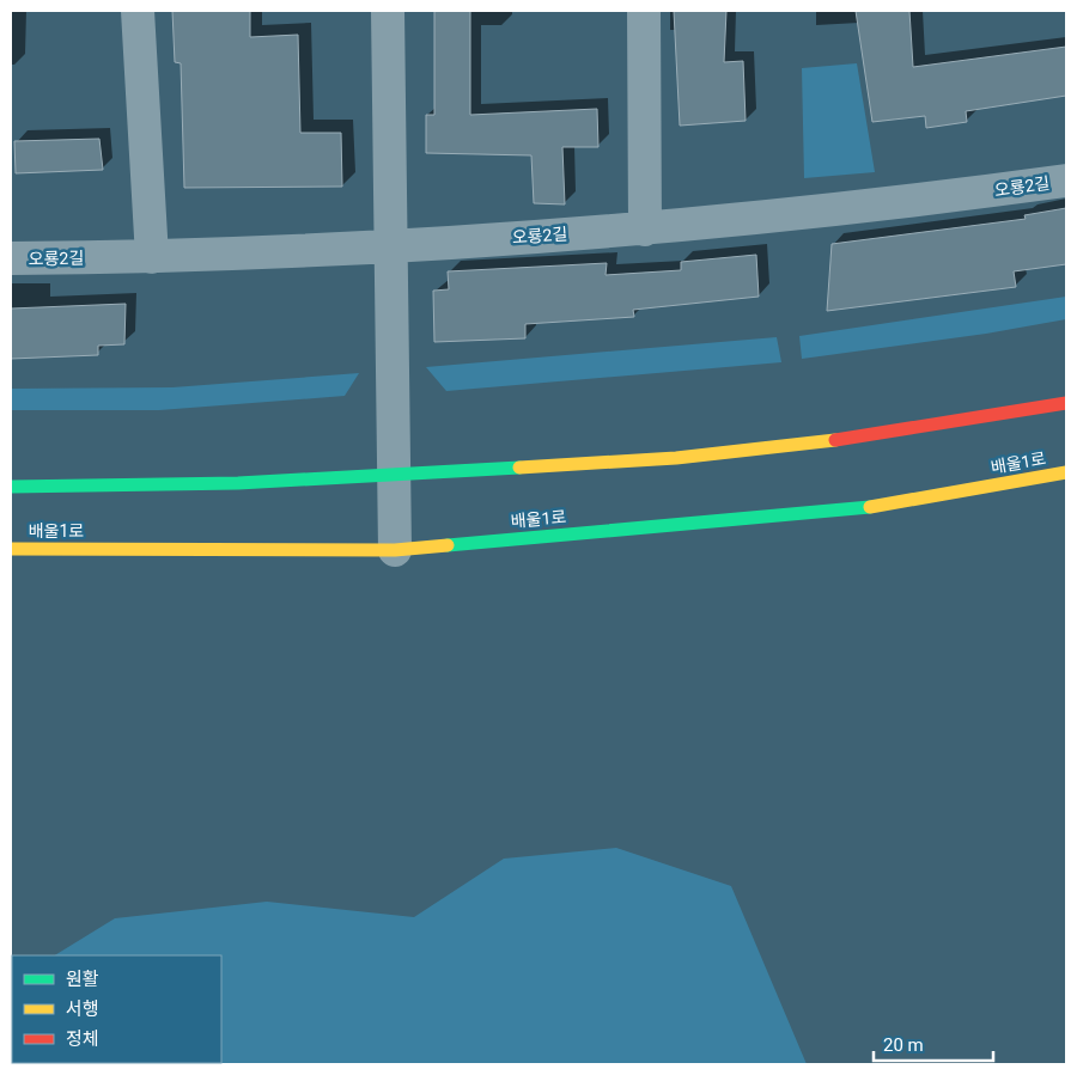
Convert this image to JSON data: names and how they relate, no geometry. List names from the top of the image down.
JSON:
{
  "streets": {
    "main road": ["배울1로"],
    "street": ["오룡2길"]
  },
  "legend": ["원활", "서행", "정체"],
  "scale_bar": "20 m"
}
